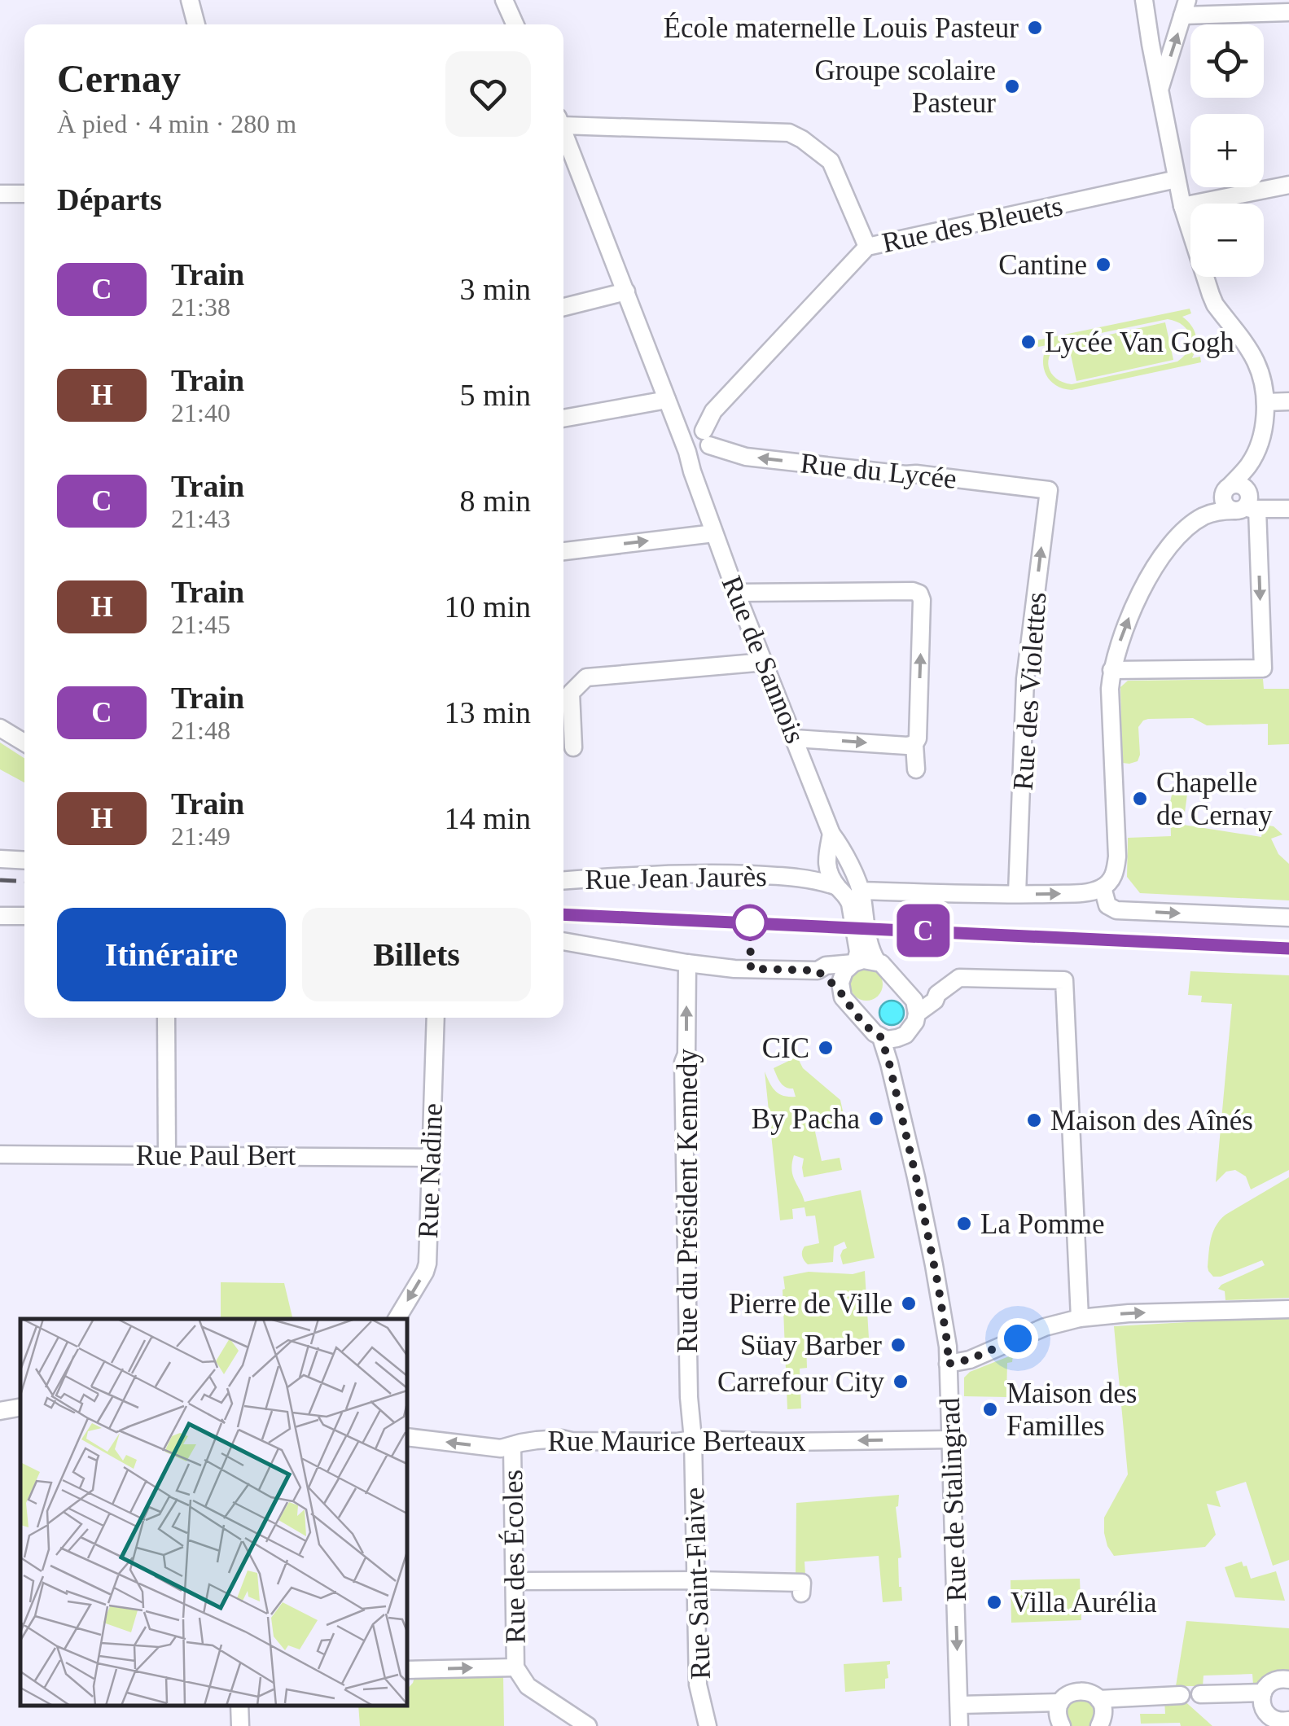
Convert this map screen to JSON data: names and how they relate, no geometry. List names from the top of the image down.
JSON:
{
  "streets": {
    "street": [
      "Rue des Bleuets",
      "Rue du Lycée",
      "Rue de Sannois",
      "Rue des Violettes",
      "Rue Jean Jaurès",
      "Rue Paul Bert",
      "Rue Nadine",
      "Rue du Président Kennedy",
      "Rue Maurice Berteaux",
      "Rue de Stalingrad",
      "Rue des Écoles",
      "Rue Saint-Flaive"
    ]
  },
  "crossings": [
    ["Rue des Bleuets", "Rue du Lycée"],
    ["Rue des Bleuets", "Rue de Sannois"],
    ["Rue du Lycée", "Rue de Sannois"],
    ["Rue du Lycée", "Rue des Violettes"],
    ["Rue de Sannois", "Rue Jean Jaurès"],
    ["Rue de Sannois", "Rue de Stalingrad"],
    ["Rue Paul Bert", "Rue Nadine"],
    ["Rue du Président Kennedy", "Rue Maurice Berteaux"],
    ["Rue du Président Kennedy", "Rue Saint-Flaive"],
    ["Rue Maurice Berteaux", "Rue de Stalingrad"],
    ["Rue Maurice Berteaux", "Rue des Écoles"],
    ["Rue Maurice Berteaux", "Rue Saint-Flaive"]
  ],
  "one_way": [
    "Rue du Lycée",
    "Rue Nadine",
    "Rue du Président Kennedy",
    "Rue Maurice Berteaux",
    "Rue de Stalingrad"
  ],
  "places": [
    "École maternelle Louis Pasteur",
    "Groupe scolaire Pasteur",
    "Cantine",
    "Lycée Van Gogh",
    "Chapelle de Cernay",
    "CIC",
    "By Pacha",
    "Maison des Aînés",
    "La Pomme",
    "Pierre de Ville",
    "Süay Barber",
    "Carrefour City",
    "Maison des Familles",
    "Villa Aurélia"
  ],
  "page": {
    "on_map": "C",
    "map_buttons": ["+", "−"],
    "heading": [
      ["Cernay", "À pied · 4 min · 280 m"],
      "Départs"
    ],
    "list": [
      {
        "mark": "C",
        "name": "Train",
        "note": "21:38",
        "value": "3 min"
      },
      {
        "mark": "H",
        "name": "Train",
        "note": "21:40",
        "value": "5 min"
      },
      {
        "mark": "C",
        "name": "Train",
        "note": "21:43",
        "value": "8 min"
      },
      {
        "mark": "H",
        "name": "Train",
        "note": "21:45",
        "value": "10 min"
      },
      {
        "mark": "C",
        "name": "Train",
        "note": "21:48",
        "value": "13 min"
      },
      {
        "mark": "H",
        "name": "Train",
        "note": "21:49",
        "value": "14 min"
      }
    ],
    "buttons": ["Itinéraire", "Billets"]
  }
}
